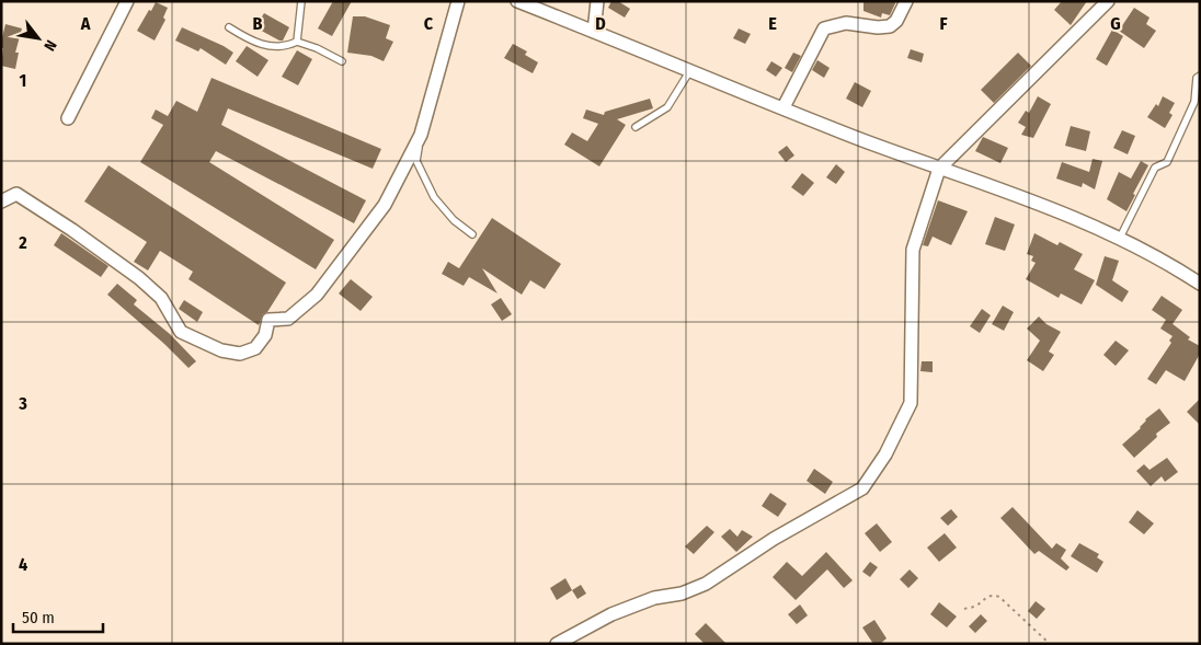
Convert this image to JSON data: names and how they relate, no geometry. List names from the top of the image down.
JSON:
{
  "scale_bar": "50 m",
  "north": "bottom right",
  "grid": {
    "columns": [
      "A",
      "B",
      "C",
      "D",
      "E",
      "F",
      "G"
    ],
    "rows": [
      "1",
      "2",
      "3",
      "4"
    ]
  }
}
